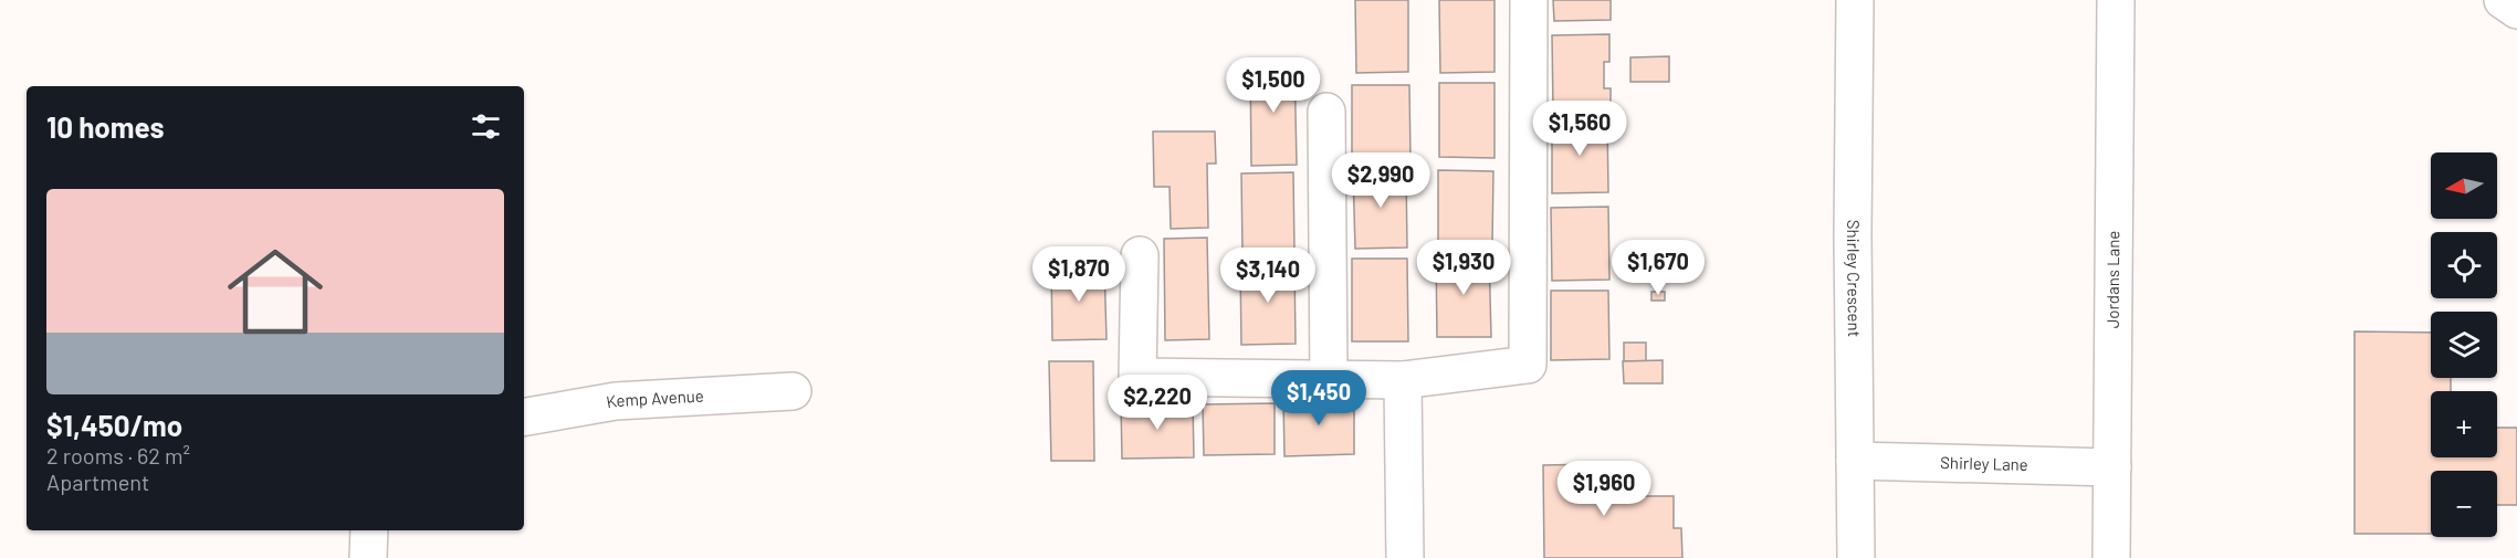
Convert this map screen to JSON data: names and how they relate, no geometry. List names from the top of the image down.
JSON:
{
  "streets": {
    "street": [
      "Shirley Crescent",
      "Jordans Lane",
      "Kemp Avenue",
      "Shirley Lane"
    ]
  },
  "crossings": [
    ["Shirley Crescent", "Shirley Lane"],
    ["Jordans Lane", "Shirley Lane"]
  ],
  "north": "left",
  "page": {
    "price": [
      "$1,500",
      "$1,560",
      "$2,990",
      "$1,930",
      "$1,670",
      "$1,870",
      "$3,140",
      "$1,450",
      "$2,220",
      "$1,960"
    ],
    "heading": "10 homes",
    "map_buttons": ["+", "−"],
    "list": [
      {
        "name": "$1,450/mo",
        "note": "2 rooms · 62 m² · Apartment"
      }
    ]
  }
}
